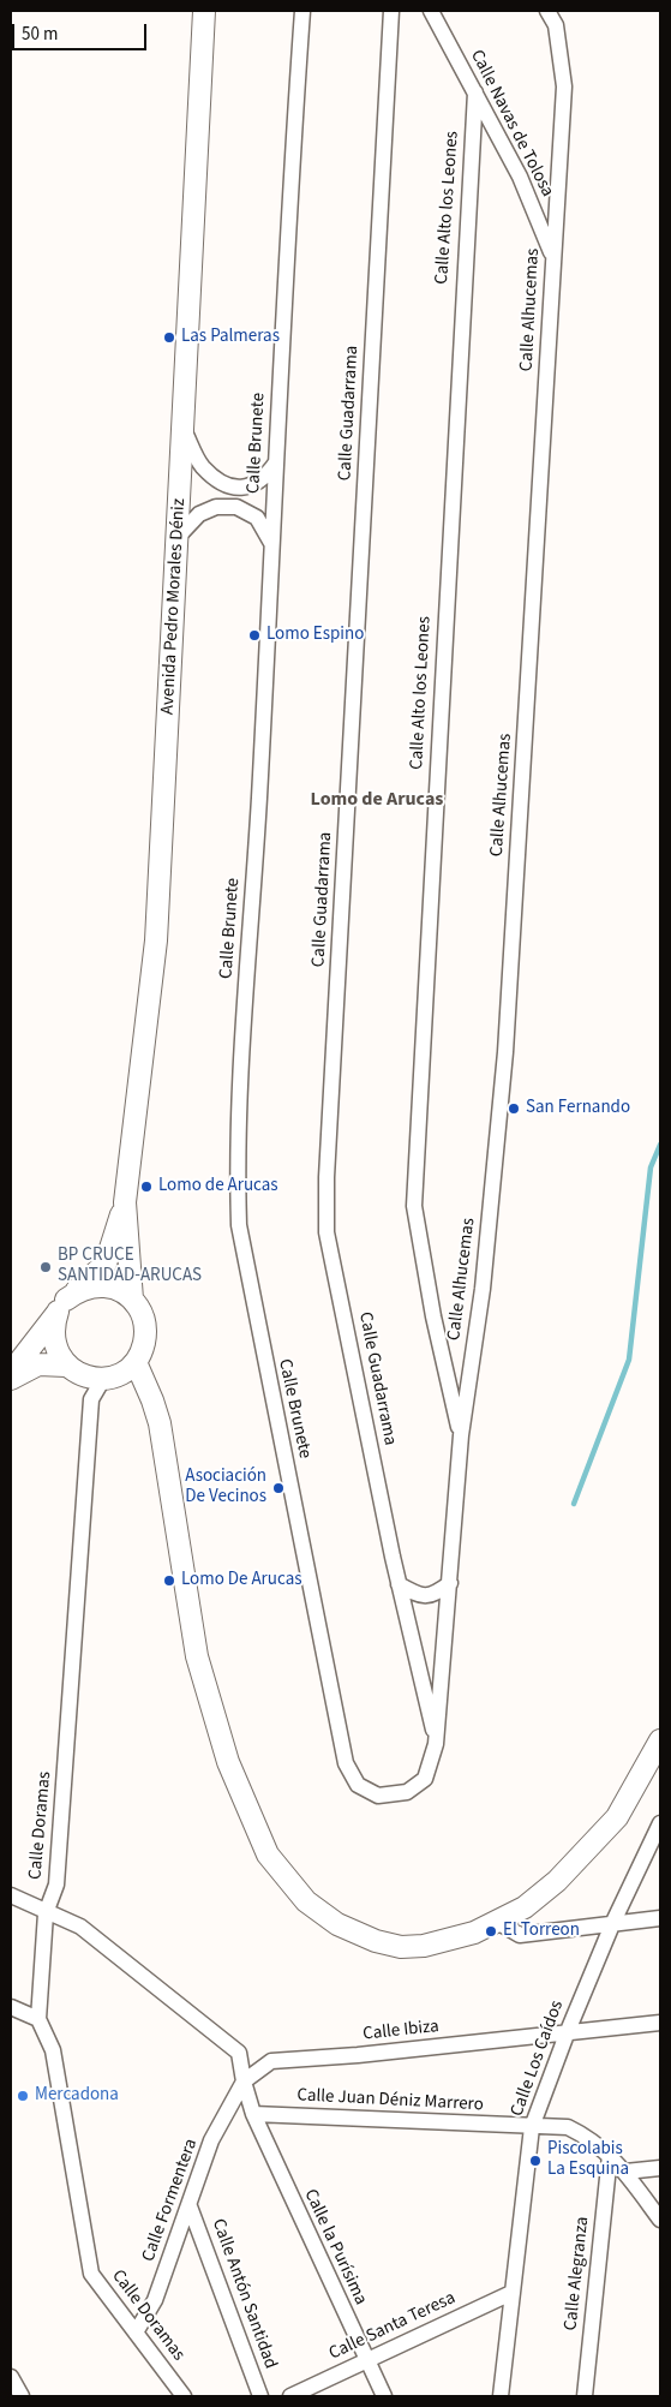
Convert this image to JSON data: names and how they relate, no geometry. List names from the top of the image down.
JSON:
{
  "streets": {
    "main road": ["Avenida Pedro Morales Déniz"],
    "street": [
      "Calle Navas de Tolosa",
      "Calle Alto los Leones",
      "Calle Alhucemas",
      "Calle Guadarrama",
      "Calle Brunete",
      "Calle Doramas",
      "Calle Ibiza",
      "Calle Los Caídos",
      "Calle Juan Déniz Marrero",
      "Calle Formentera",
      "Calle la Purísima",
      "Calle Alegranza",
      "Calle Antón Santidad",
      "Calle Santa Teresa"
    ]
  },
  "crossings": [
    ["Calle Navas de Tolosa", "Calle Alto los Leones"],
    ["Calle Navas de Tolosa", "Calle Alhucemas"],
    ["Calle Alto los Leones", "Calle Alhucemas"],
    ["Calle Alhucemas", "Calle Guadarrama"],
    ["Calle Alhucemas", "Calle Brunete"],
    ["Calle Doramas", "Calle Formentera"],
    ["Calle Ibiza", "Calle Los Caídos"],
    ["Calle Ibiza", "Calle Formentera"],
    ["Calle Los Caídos", "Calle Juan Déniz Marrero"],
    ["Calle Los Caídos", "Calle Santa Teresa"],
    ["Calle Juan Déniz Marrero", "Calle la Purísima"],
    ["Calle Juan Déniz Marrero", "Calle Alegranza"],
    ["Calle Formentera", "Calle Antón Santidad"],
    ["Calle la Purísima", "Calle Santa Teresa"]
  ],
  "districts": ["Lomo de Arucas"],
  "places": [
    "Las Palmeras",
    "Lomo Espino",
    "San Fernando",
    "Lomo de Arucas",
    "BP CRUCE SANTIDAD-ARUCAS",
    "Asociación De Vecinos",
    "Lomo De Arucas",
    "El Torreon",
    "Mercadona",
    "Piscolabis La Esquina"
  ],
  "scale_bar": "50 m"
}
